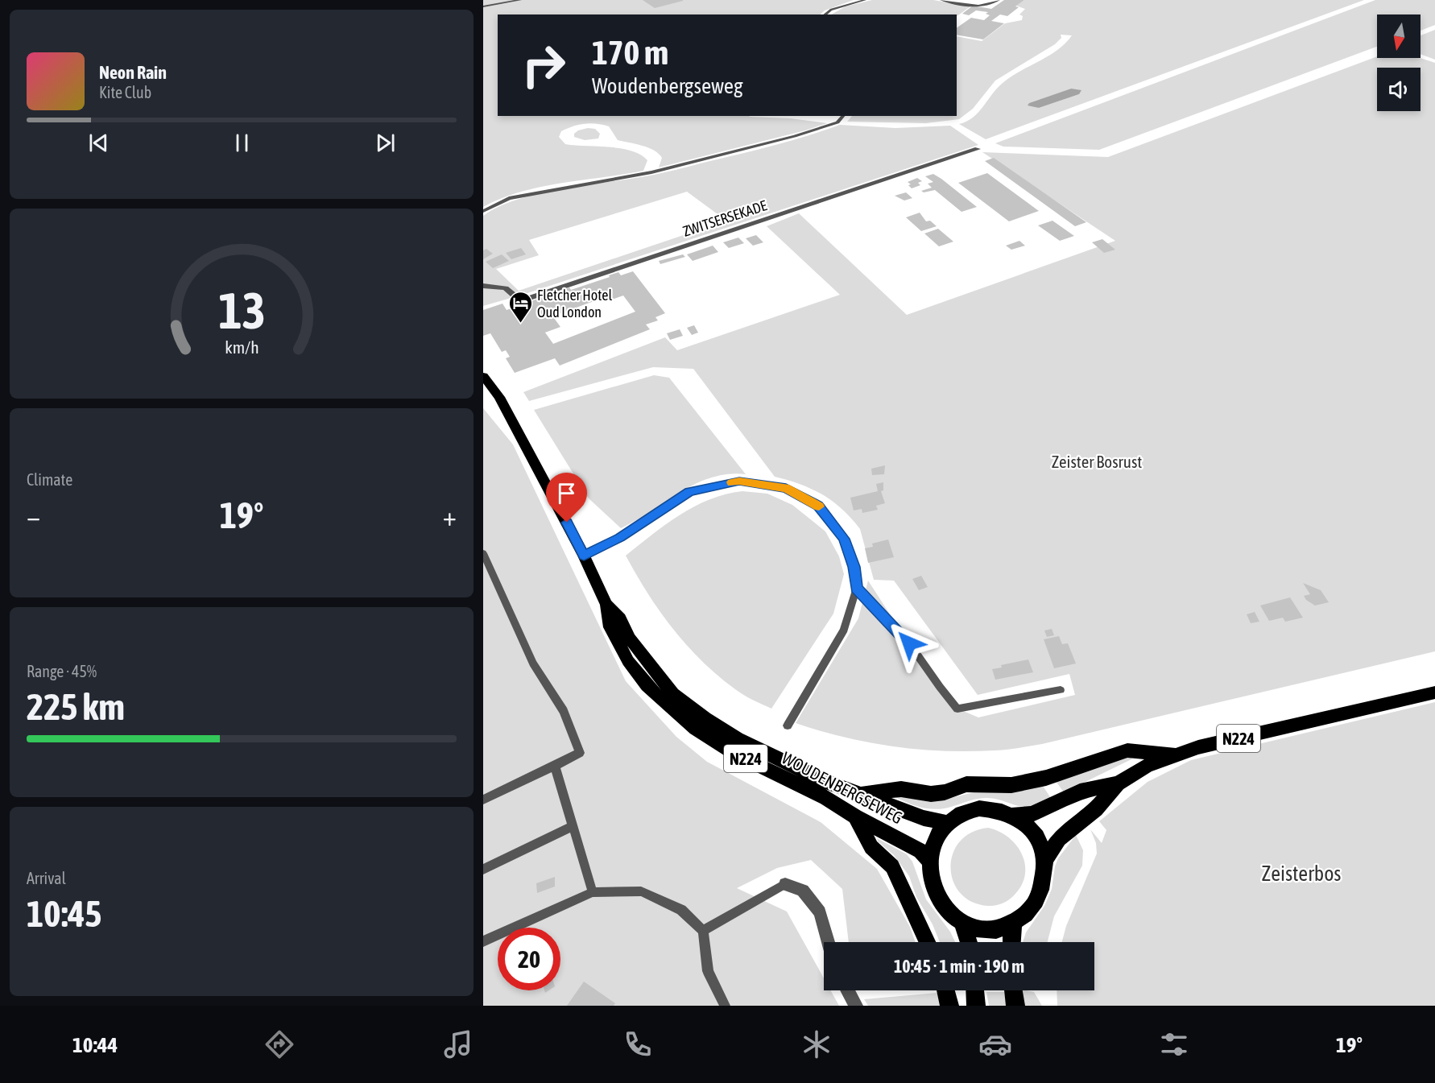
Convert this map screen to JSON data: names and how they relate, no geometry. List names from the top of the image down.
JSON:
{
  "streets": {
    "main road": ["N224", "WOUDENBERGSEWEG"],
    "street": ["ZWITSERSEKADE"]
  },
  "crossings": [
    ["N224", "WOUDENBERGSEWEG"]
  ],
  "parks": ["Zeister Bosrust", "Zeisterbos"],
  "places": {
    "hotel": ["Fletcher Hotel Oud London"]
  },
  "north": "bottom",
  "page": {
    "turn": ["170 m", "Woudenbergseweg"],
    "song": ["Neon Rain", "Kite Club"],
    "tile": [
      "Climate",
      ["Range · 45%", "225 km"],
      ["Arrival", "10:45"]
    ],
    "heat": ["−", "19°", "+"],
    "limit": "20",
    "trip": "10:45 · 1 min · 190 m",
    "tabs": ["10:44", "19°"],
    "gauge": ["13", "km/h"]
  }
}
